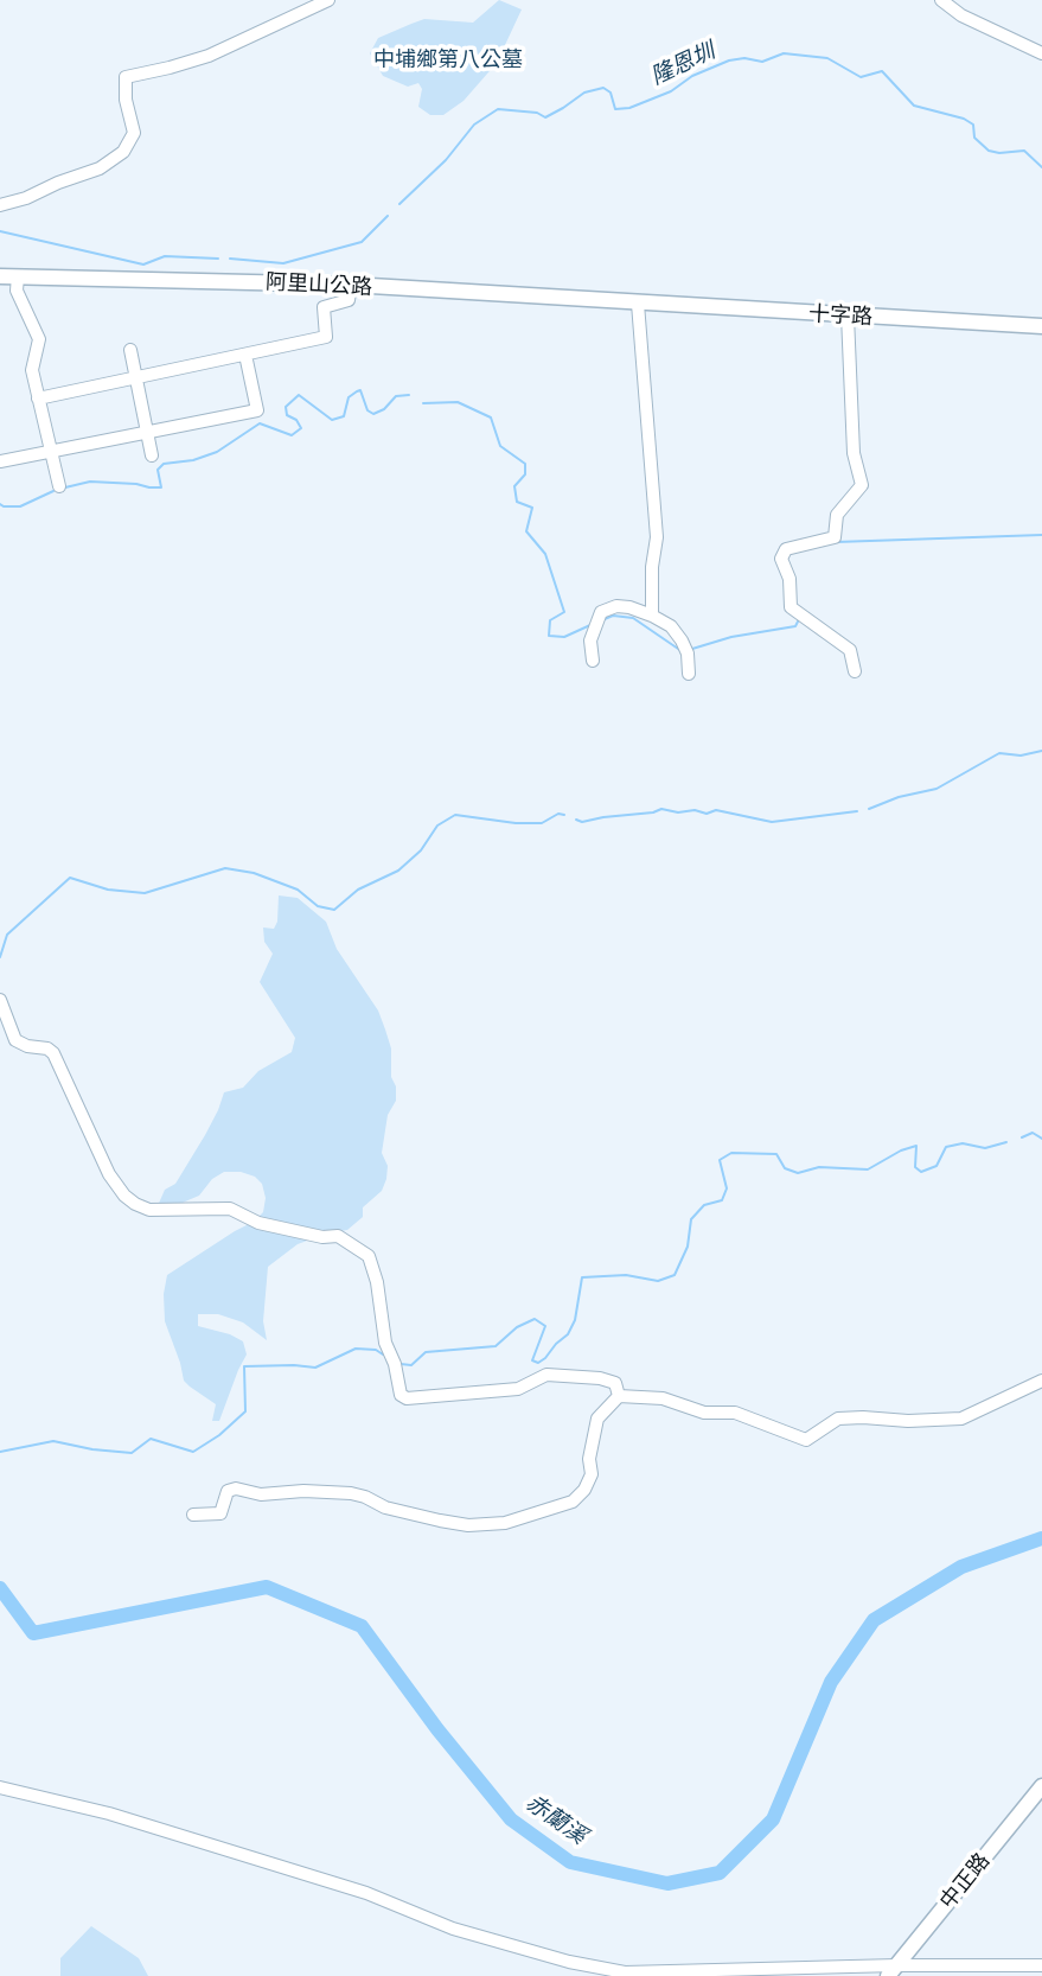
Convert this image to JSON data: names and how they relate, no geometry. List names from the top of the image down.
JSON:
{
  "streets": {
    "main road": ["阿里山公路", "十字路", "中正路"]
  },
  "crossings": [
    ["阿里山公路", "十字路"]
  ],
  "water": ["隆恩圳", "赤蘭溪"],
  "parks": ["中埔鄉第八公墓"]
}
